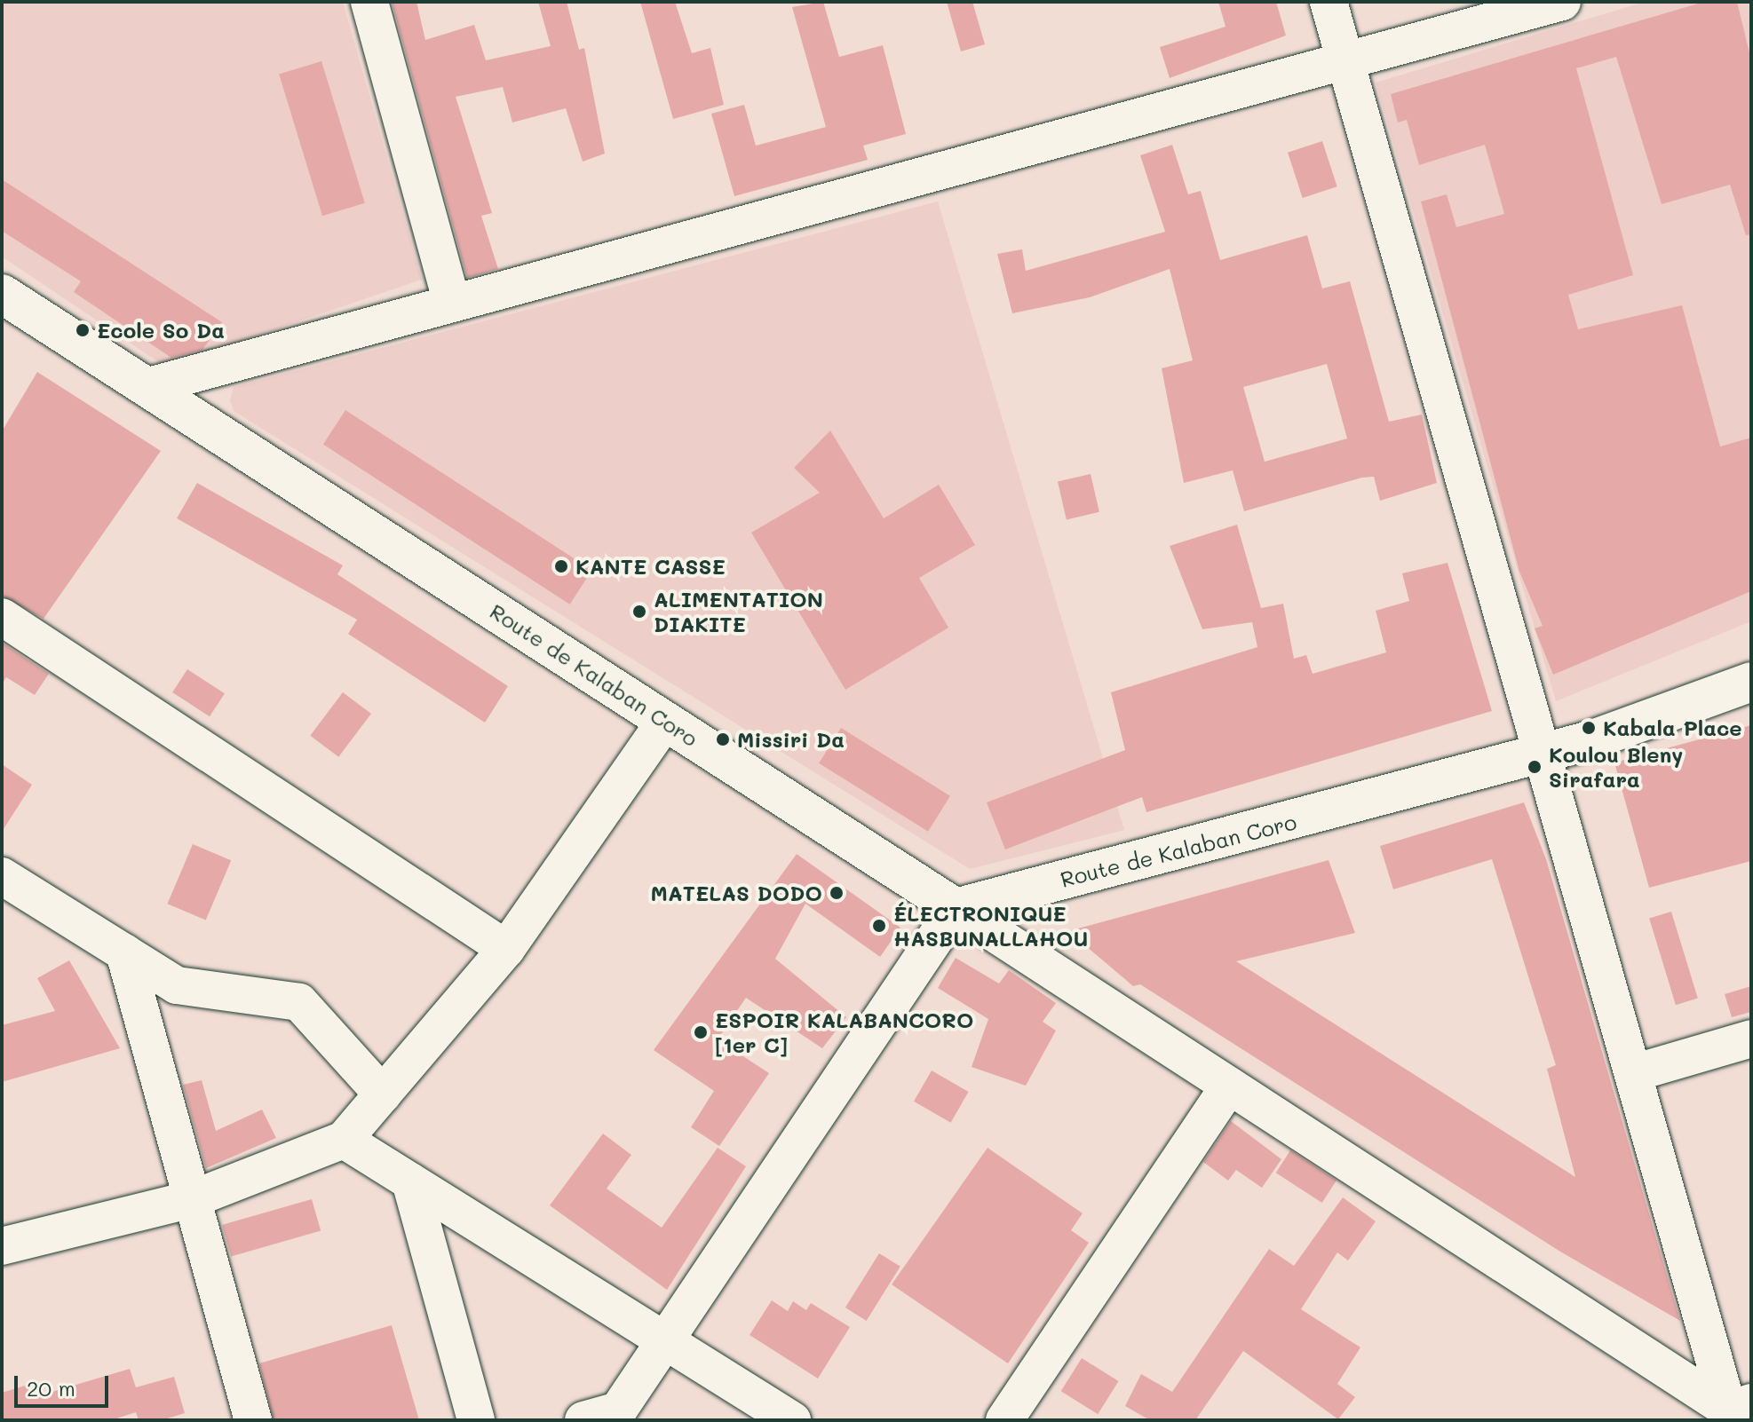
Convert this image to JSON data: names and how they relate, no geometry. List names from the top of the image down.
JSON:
{
  "streets": {
    "main road": ["Route de Kalaban Coro"]
  },
  "places": [
    "Ecole So Da",
    "KANTE CASSE",
    "ALIMENTATION DIAKITE",
    "Kabala Place",
    "Missiri Da",
    "Koulou Bleny Sirafara",
    "MATELAS DODO",
    "ÉLECTRONIQUE HASBUNALLAHOU",
    "ESPOIR KALABANCORO [1er C]"
  ],
  "scale_bar": "20 m"
}
